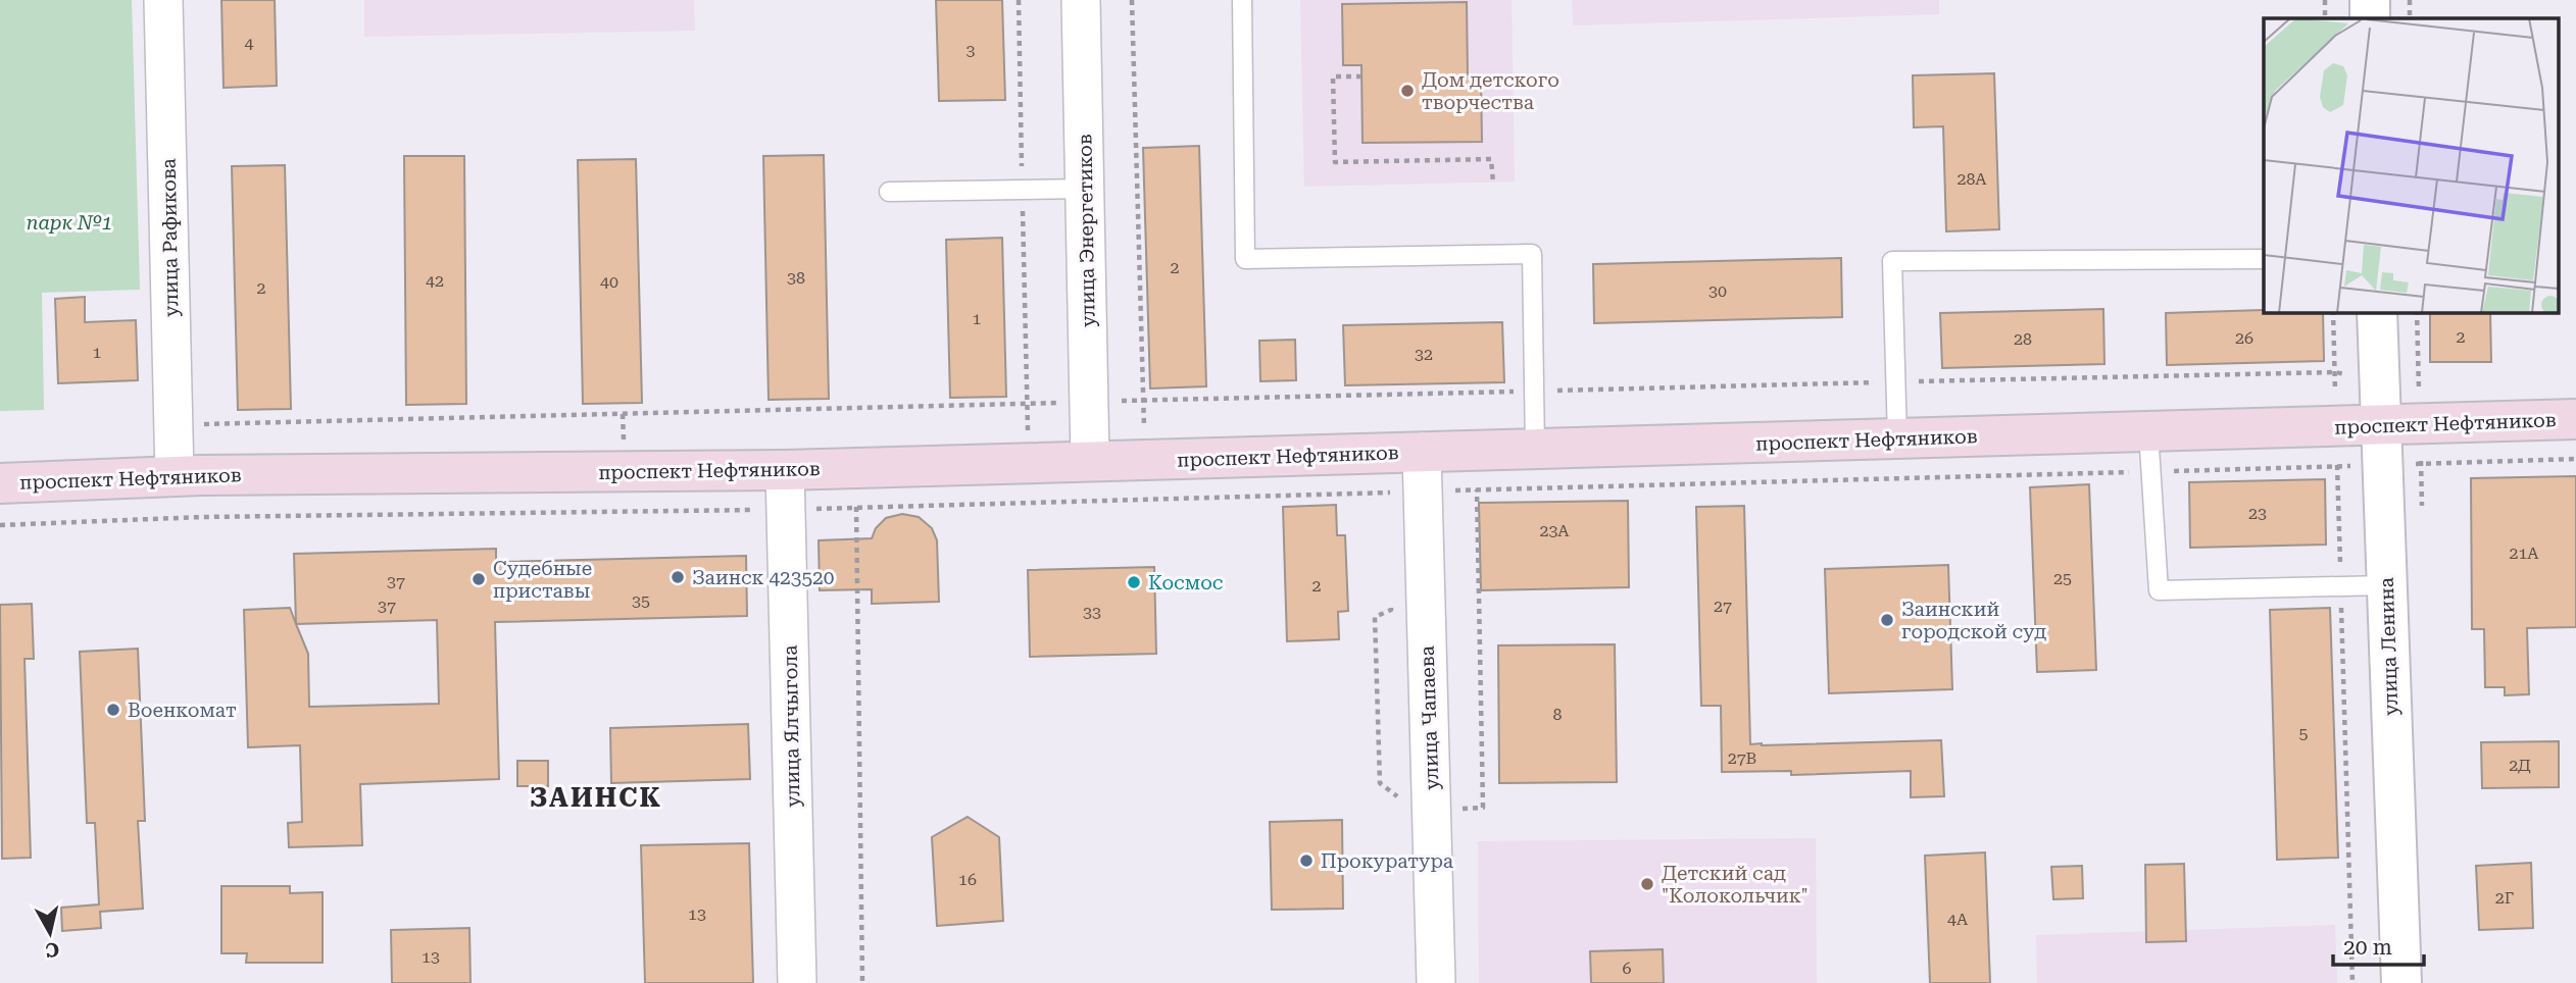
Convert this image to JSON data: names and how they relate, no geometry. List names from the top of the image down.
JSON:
{
  "streets": {
    "main road": ["проспект Нефтяников"],
    "street": [
      "улица Энергетиков",
      "улица Рафикова",
      "улица Ленина",
      "улица Чапаева",
      "улица Ялчыгола"
    ]
  },
  "crossings": [
    ["улица Энергетиков", "проспект Нефтяников"],
    ["улица Рафикова", "проспект Нефтяников"],
    ["проспект Нефтяников", "улица Ленина"],
    ["проспект Нефтяников", "улица Чапаева"],
    ["проспект Нефтяников", "улица Ялчыгола"]
  ],
  "districts": ["ЗАИНСК"],
  "parks": ["парк №1"],
  "places": [
    "Дом детского творчества",
    "Заинск 423520",
    "Судебные приставы",
    "Космос",
    "Заинский городской суд",
    "Военкомат",
    "Прокуратура",
    "Детский сад \"Колокольчик\""
  ],
  "house_numbers": [
    "4",
    "3",
    "28А",
    "2",
    "38",
    "42",
    "40",
    "2",
    "30",
    "1",
    "2",
    "26",
    "28",
    "1",
    "32",
    "23",
    "23А",
    "21А",
    "25",
    "37",
    "2",
    "35",
    "37",
    "27",
    "33",
    "8",
    "5",
    "27В",
    "2Д",
    "16",
    "2Г",
    "13",
    "4А",
    "13",
    "6"
  ],
  "scale_bar": "20 m",
  "north": "bottom"
}
